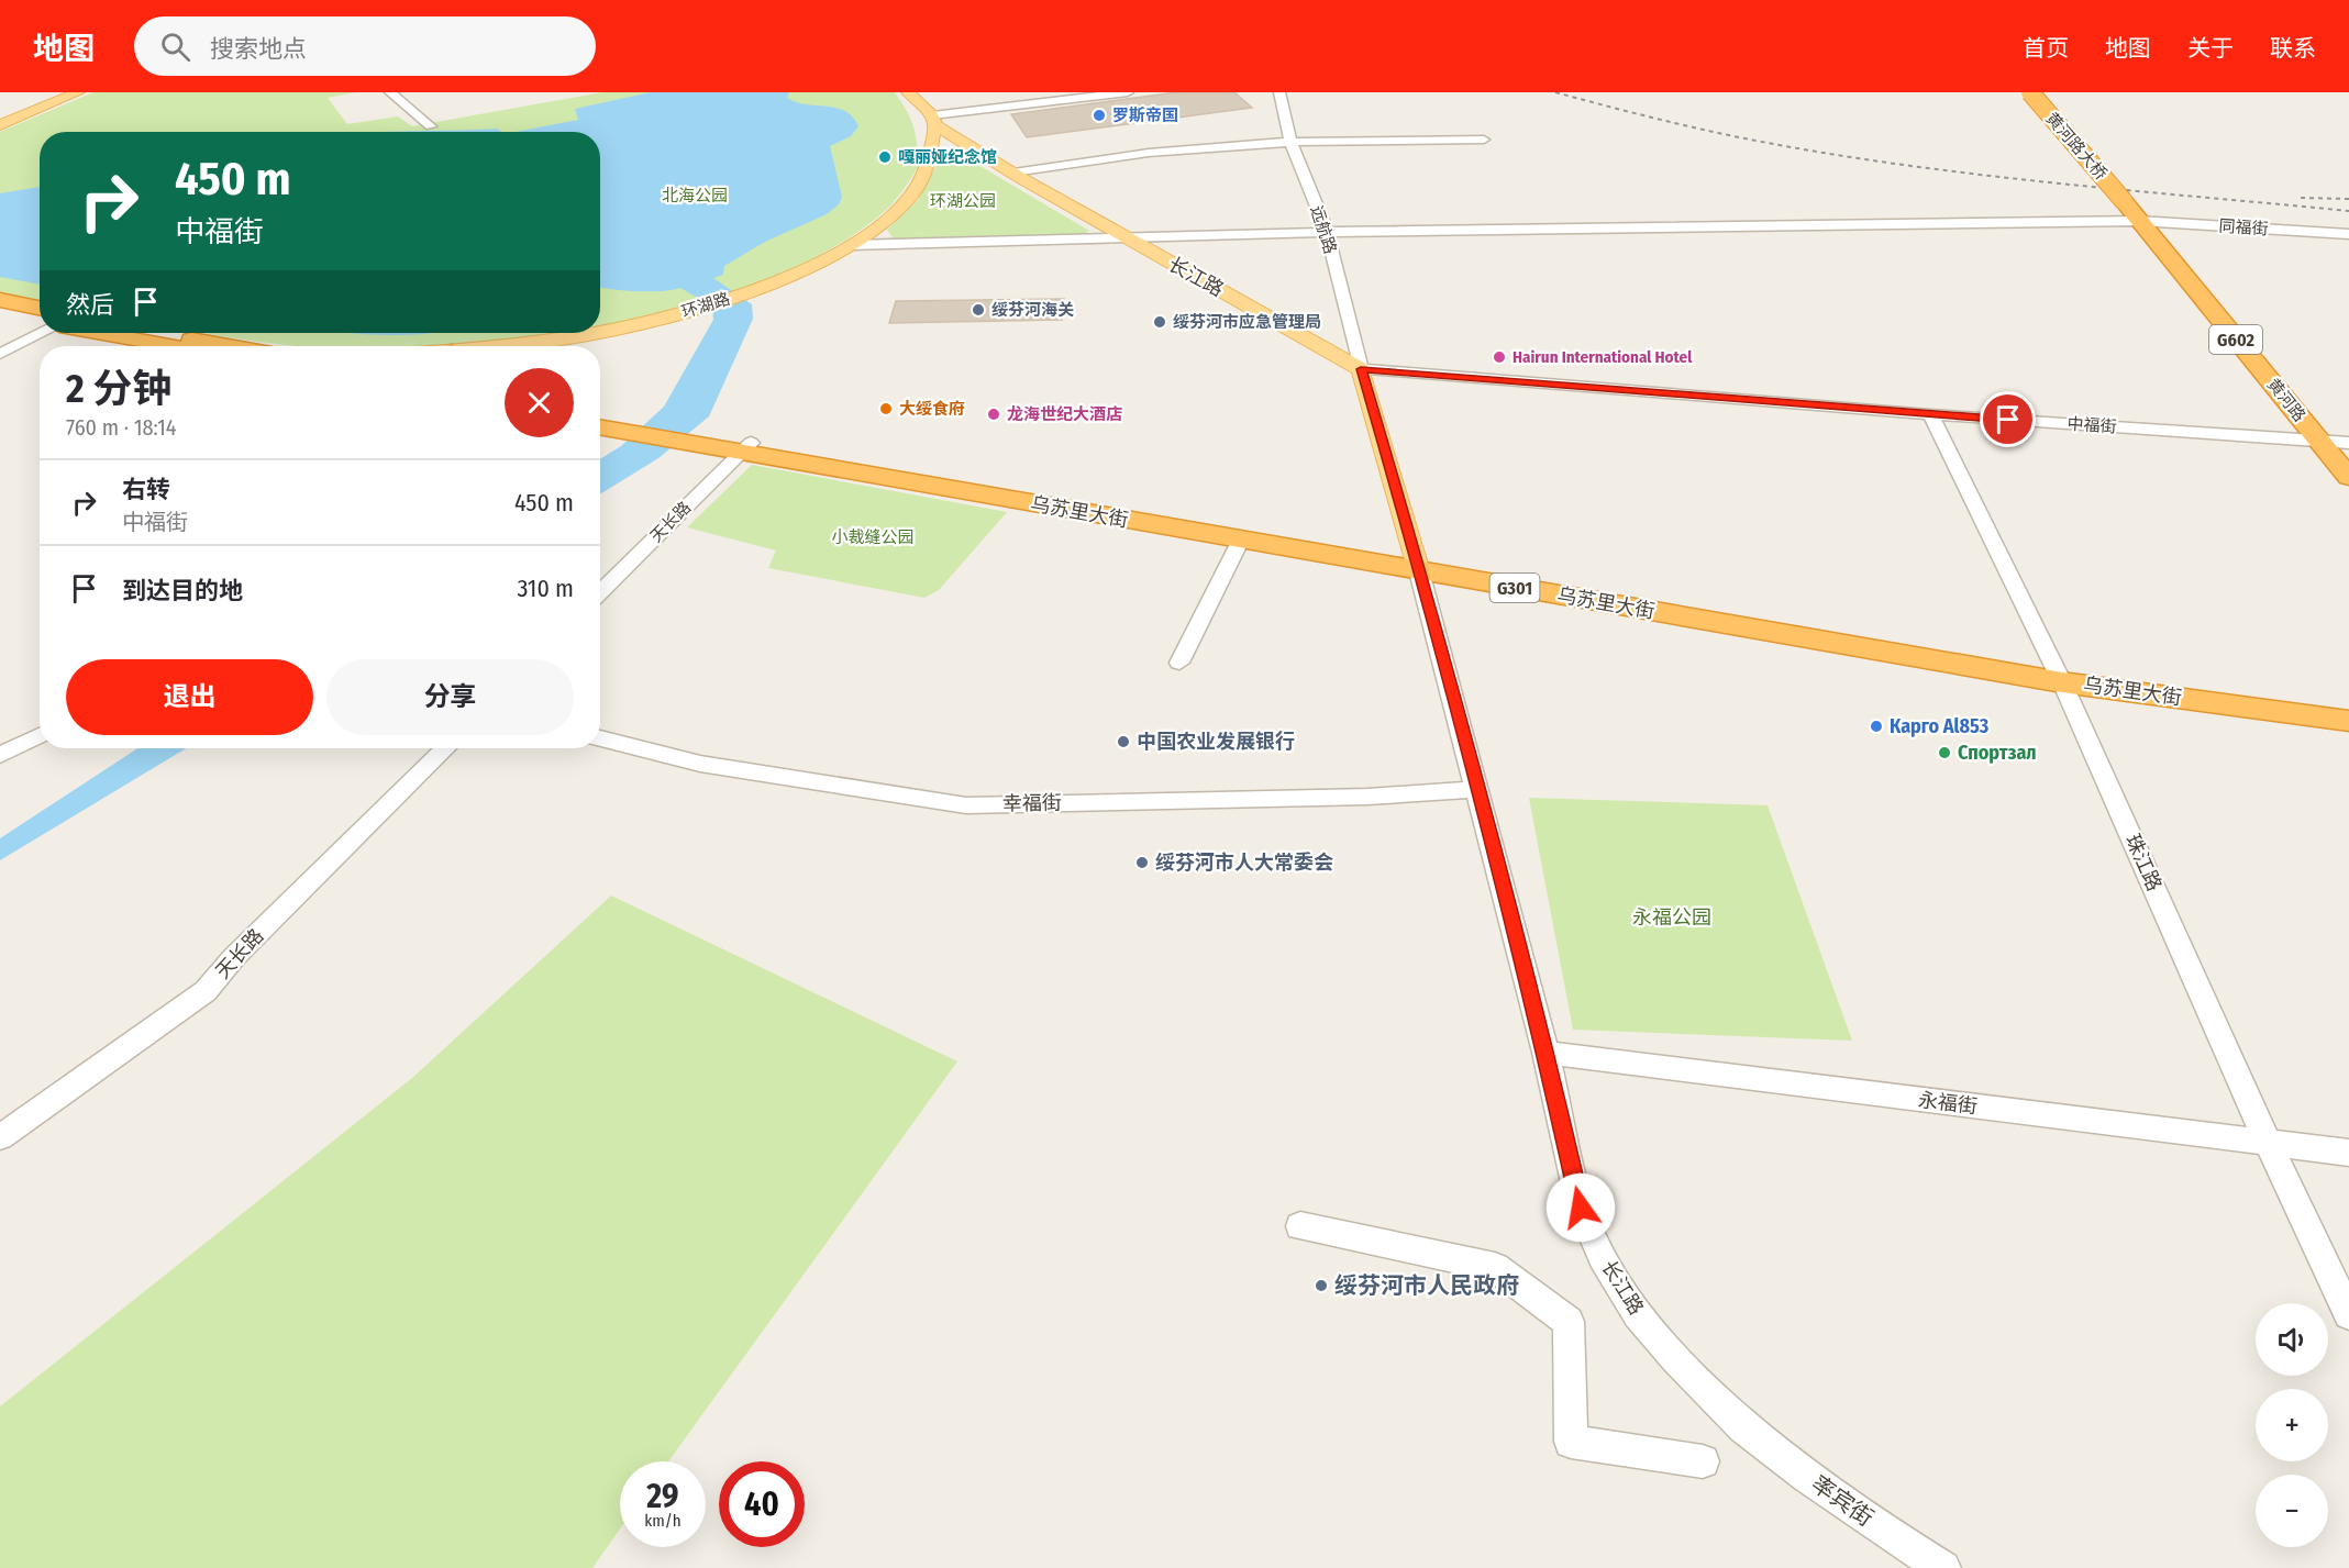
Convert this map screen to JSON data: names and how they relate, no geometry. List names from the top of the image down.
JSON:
{
  "streets": {
    "highway": [
      "黄河路大桥",
      "G602",
      "黄河路",
      "乌苏里大街",
      "G301"
    ],
    "main road": ["长江路", "环湖路"],
    "street": [
      "同福街",
      "远航路",
      "中福街",
      "天长路",
      "幸福街",
      "珠江路",
      "永福街",
      "率宾街"
    ]
  },
  "crossings": [
    ["黄河路大桥", "同福街"],
    ["黄河路大桥", "黄河路"],
    ["同福街", "远航路"],
    ["同福街", "长江路"],
    ["同福街", "环湖路"],
    ["同福街", "黄河路"],
    ["远航路", "长江路"],
    ["远航路", "中福街"],
    ["长江路", "环湖路"],
    ["长江路", "中福街"],
    ["长江路", "乌苏里大街"],
    ["长江路", "幸福街"],
    ["长江路", "永福街"],
    ["长江路", "率宾街"],
    ["黄河路", "中福街"],
    ["中福街", "珠江路"],
    ["乌苏里大街", "天长路"],
    ["乌苏里大街", "珠江路"],
    ["珠江路", "永福街"]
  ],
  "parks": [
    "北海公园",
    "环湖公园",
    "小裁缝公园",
    "永福公园"
  ],
  "places": [
    "罗斯帝国",
    "嘎丽娅纪念馆",
    "绥芬河海关",
    "绥芬河市应急管理局",
    "Hairun International Hotel",
    "大绥食府",
    "龙海世纪大酒店",
    "Карго Al853",
    "中国农业发展银行",
    "Спортзал",
    "绥芬河市人大常委会",
    "绥芬河市人民政府"
  ],
  "page": {
    "header": "地图",
    "search": "搜索地点",
    "nav": [
      "首页",
      "地图",
      "关于",
      "联系"
    ],
    "turn": ["450 m", "中福街"],
    "then": "然后",
    "heading": ["2 分钟", "760 m · 18:14"],
    "list": [
      {
        "name": "右转",
        "note": "中福街",
        "value": "450 m"
      },
      {
        "name": "到达目的地",
        "value": "310 m"
      }
    ],
    "buttons": ["退出", "分享"],
    "map_buttons": ["+", "−"],
    "speed": "29 km/h",
    "limit": "40"
  }
}
